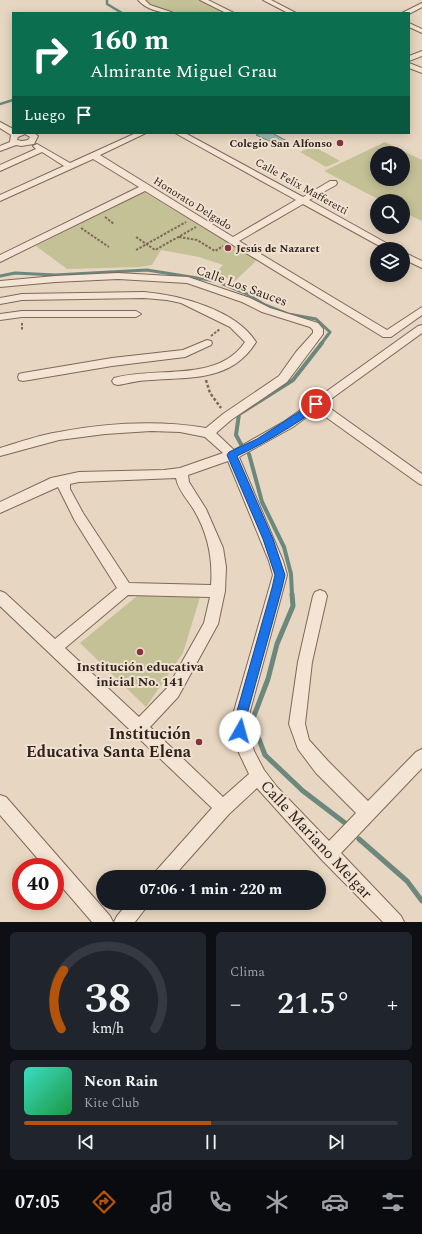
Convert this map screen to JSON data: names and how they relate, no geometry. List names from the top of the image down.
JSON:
{
  "streets": {
    "street": [
      "Calle Felix Mafferetti",
      "Honorato Delgado",
      "Calle Los Sauces",
      "Calle Mariano Melgar"
    ]
  },
  "places": [
    "Colegio San Alfonso",
    "Jesús de Nazaret",
    "Institución educativa inicial No. 141",
    "Institución Educativa Santa Elena"
  ],
  "page": {
    "turn": ["160 m", "Almirante Miguel Grau"],
    "then": "Luego",
    "limit": "40",
    "trip": "07:06 · 1 min · 220 m",
    "tile": "Clima",
    "heat": ["−", "21.5°", "+"],
    "song": ["Neon Rain", "Kite Club"],
    "tabs": "07:05",
    "gauge": ["38", "km/h"]
  }
}
